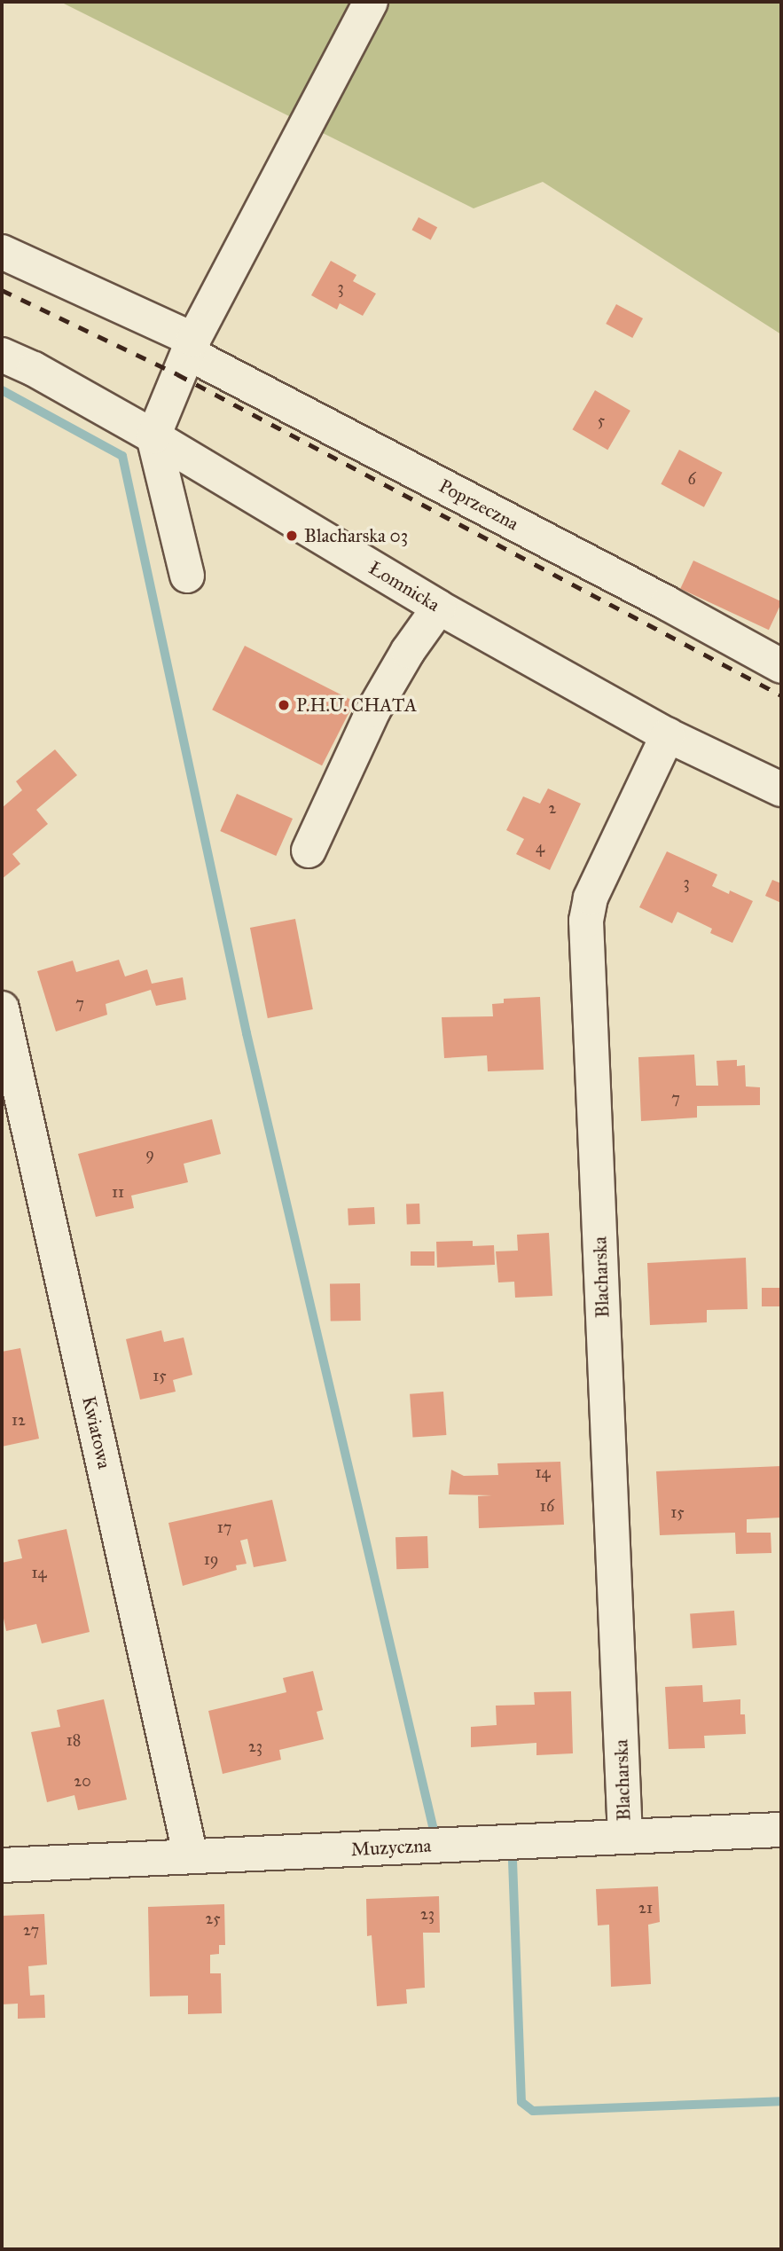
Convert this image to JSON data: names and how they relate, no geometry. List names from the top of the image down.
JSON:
{
  "streets": {
    "street": [
      "Poprzeczna",
      "Łomnicka",
      "Blacharska",
      "Kwiatowa",
      "Muzyczna"
    ]
  },
  "crossings": [
    ["Łomnicka", "Blacharska"],
    ["Blacharska", "Muzyczna"],
    ["Kwiatowa", "Muzyczna"]
  ],
  "places": ["Blacharska 03", "P.H.U. CHATA"],
  "house_numbers": [
    "3",
    "5",
    "6",
    "2",
    "4",
    "3",
    "7",
    "7",
    "9",
    "11",
    "15",
    "12",
    "14",
    "16",
    "15",
    "17",
    "19",
    "14",
    "18",
    "23",
    "20",
    "21",
    "23",
    "25",
    "27"
  ]
}
